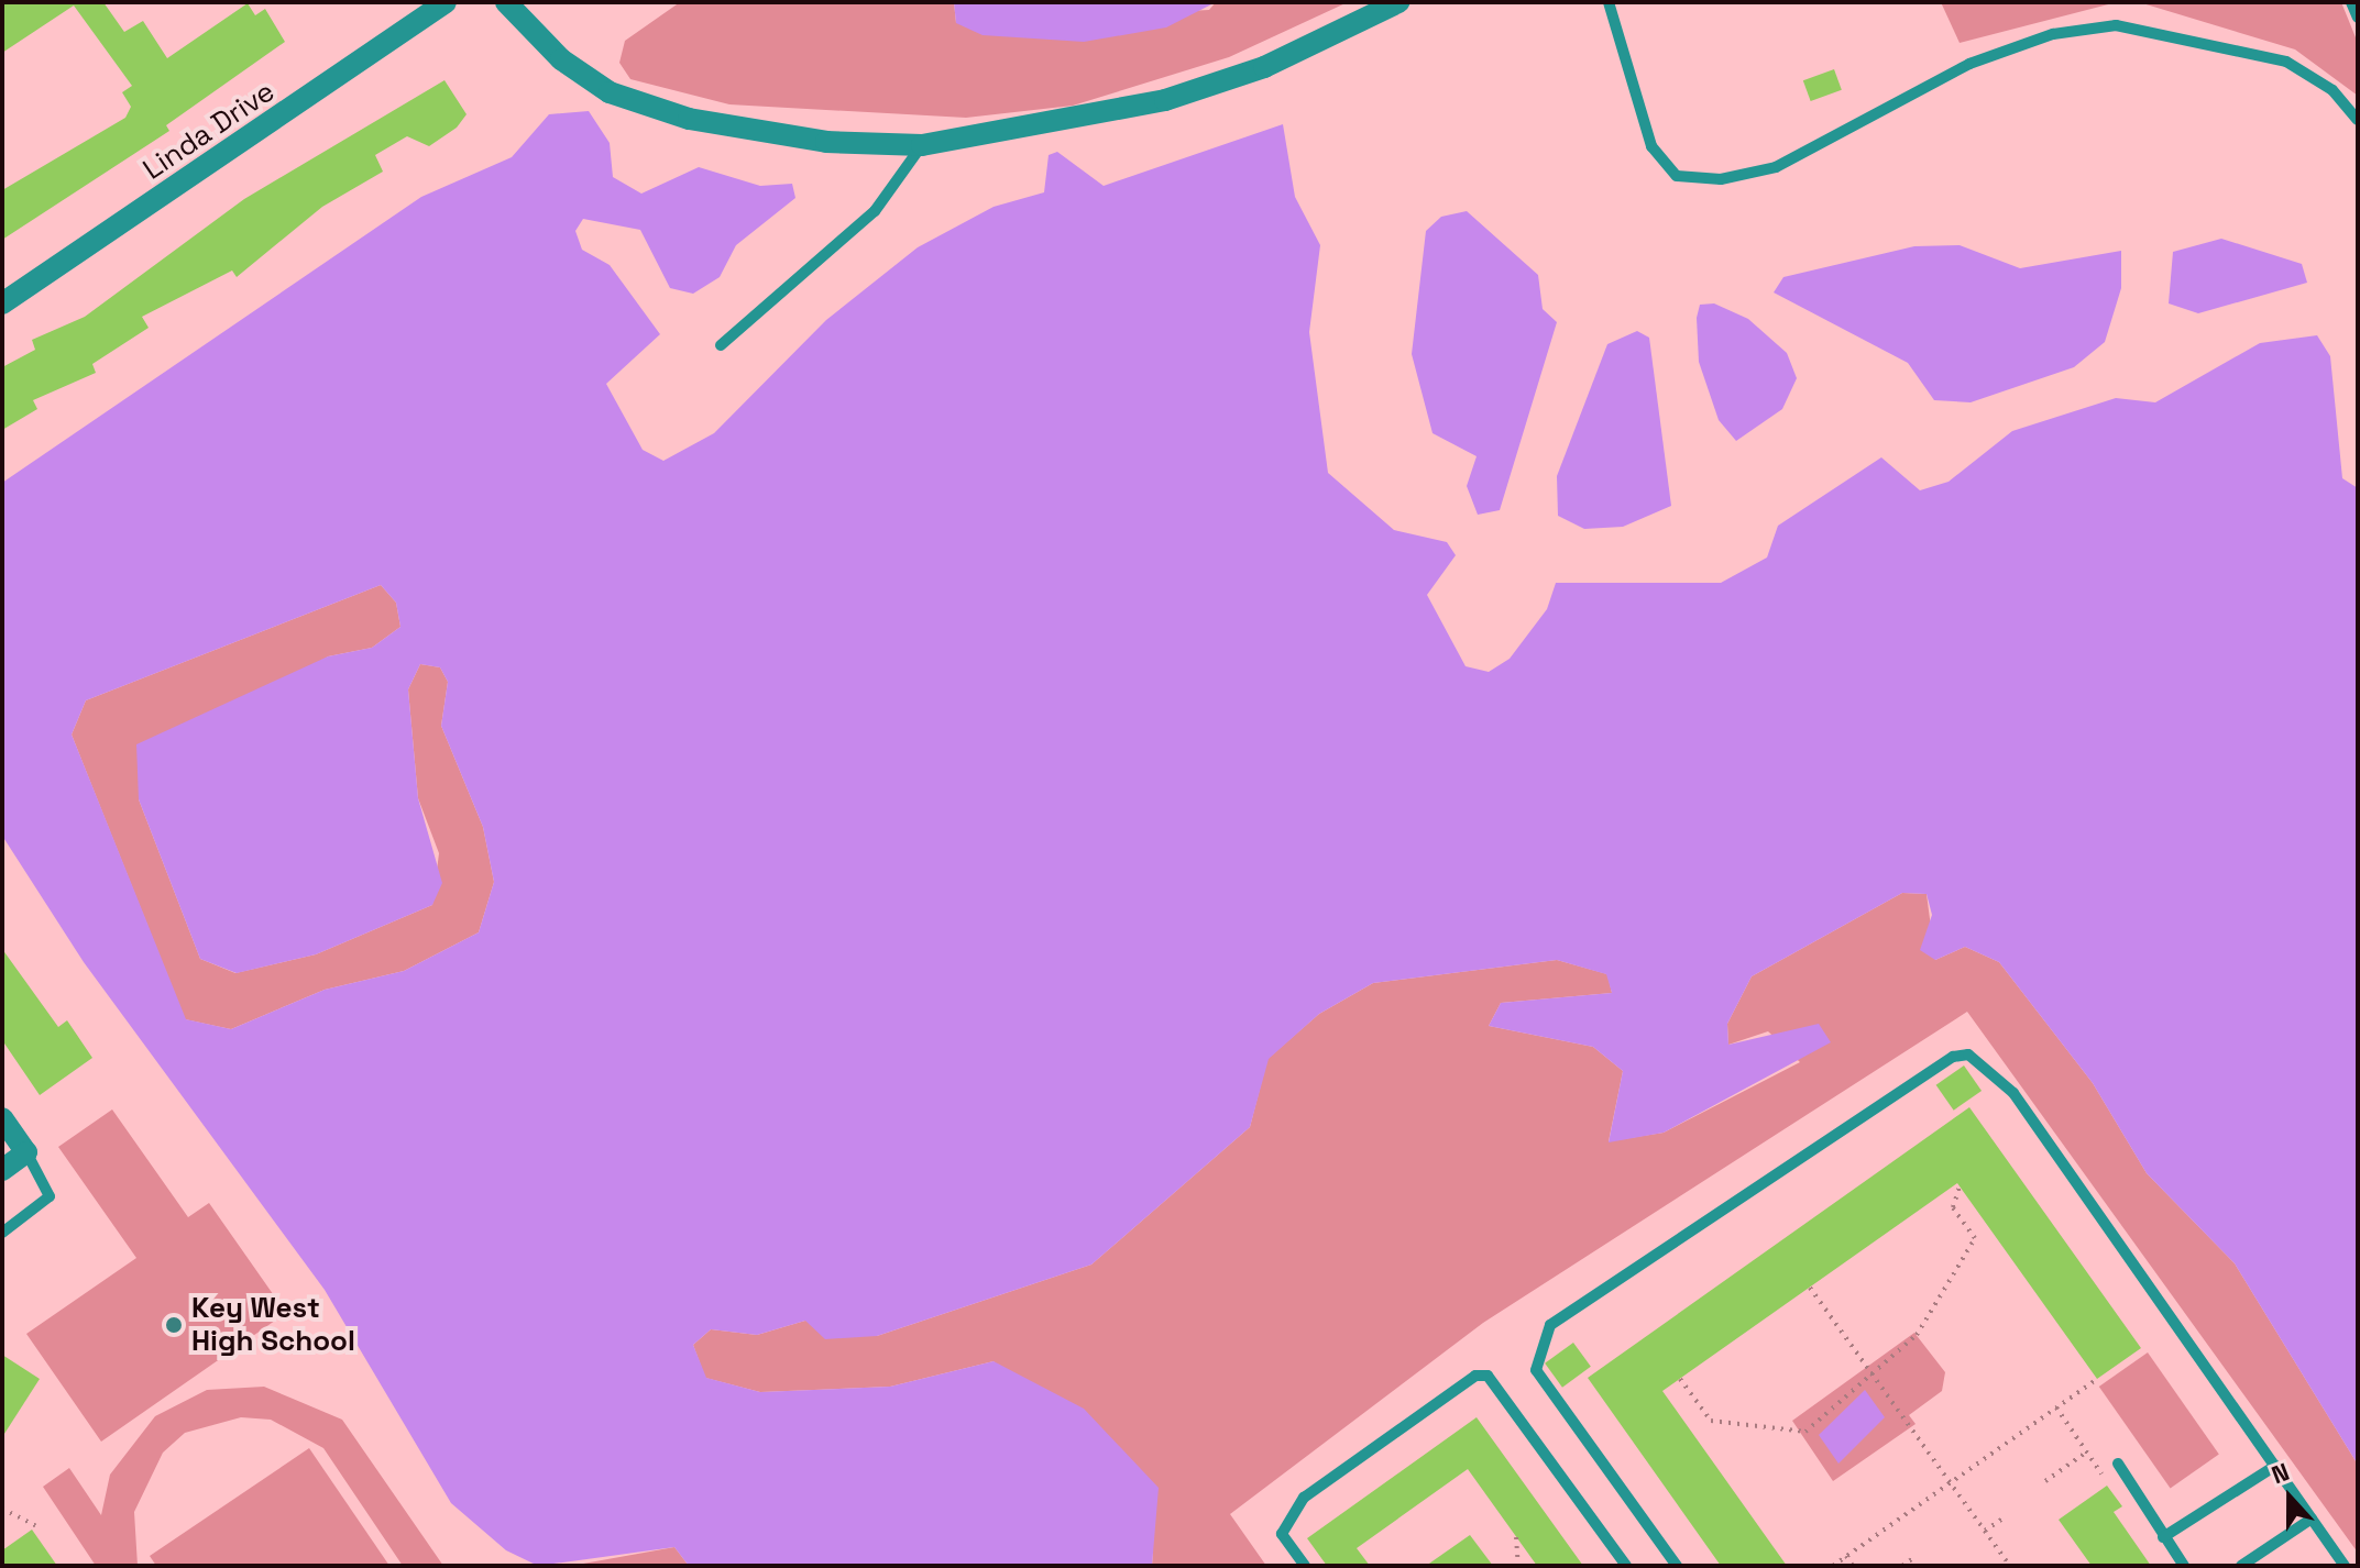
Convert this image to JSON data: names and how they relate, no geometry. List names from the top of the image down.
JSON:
{
  "streets": {
    "street": ["Linda Drive"]
  },
  "places": ["Key West High School"],
  "north": "top"
}
